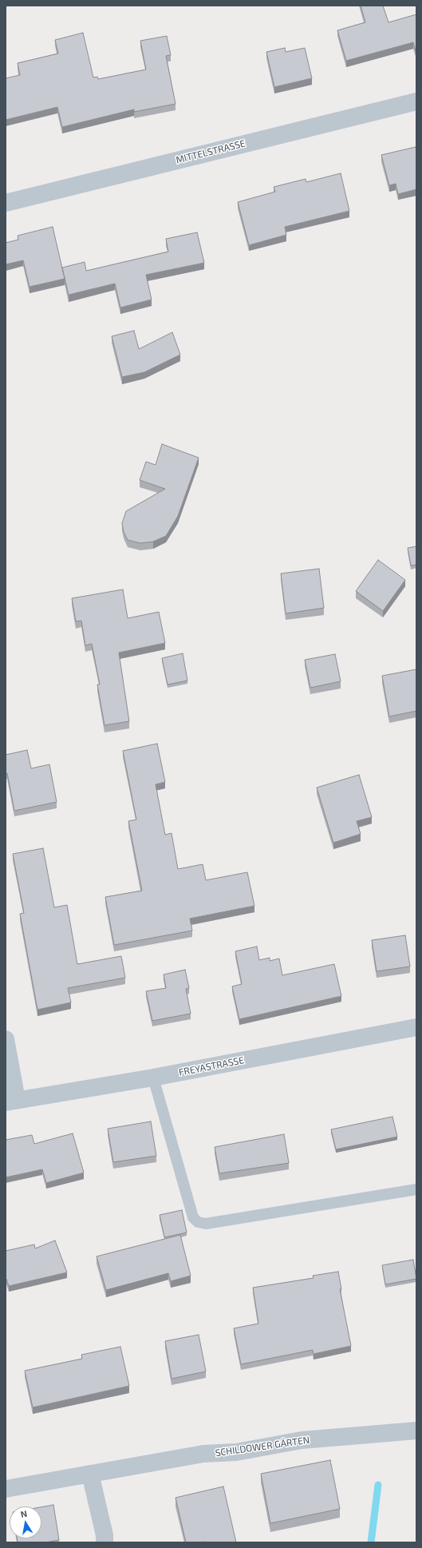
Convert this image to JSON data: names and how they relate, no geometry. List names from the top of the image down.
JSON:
{
  "streets": {
    "street": ["MITTELSTRASSE", "FREYASTRASSE", "SCHILDOWER GÄRTEN"]
  },
  "north": "top"
}
